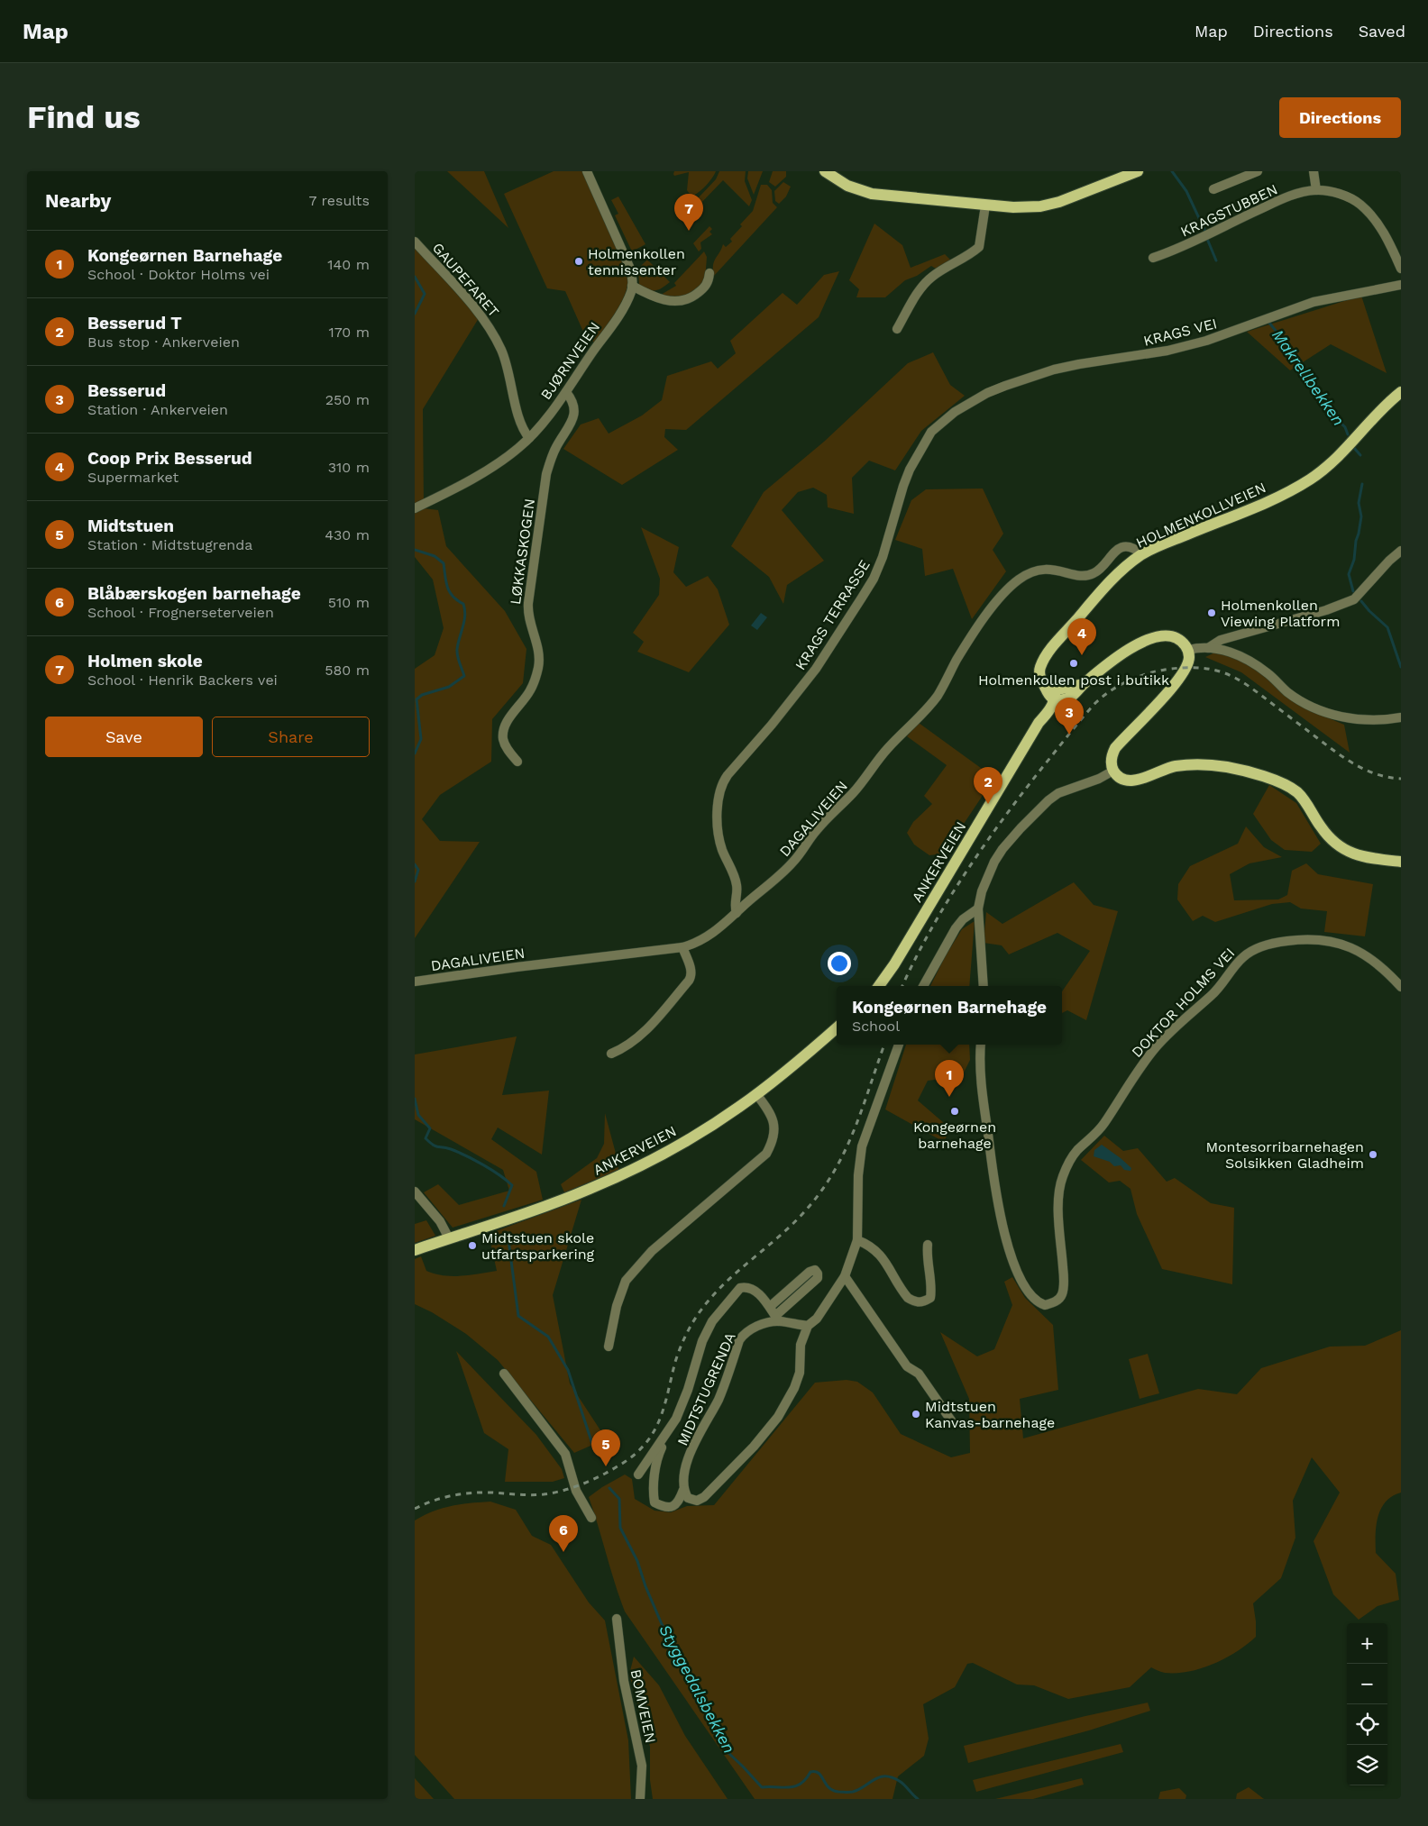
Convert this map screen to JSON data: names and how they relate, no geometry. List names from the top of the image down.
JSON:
{
  "streets": {
    "main road": ["HOLMENKOLLVEIEN", "ANKERVEIEN"],
    "street": [
      "KRAGSTUBBEN",
      "GAUPEFARET",
      "KRAGS VEI",
      "BJØRNVEIEN",
      "LØKKASKOGEN",
      "KRAGS TERRASSE",
      "DAGALIVEIEN",
      "DOKTOR HOLMS VEI",
      "MIDTSTUGRENDA",
      "BOMVEIEN"
    ]
  },
  "crossings": [
    ["GAUPEFARET", "BJØRNVEIEN"],
    ["KRAGS VEI", "KRAGS TERRASSE"],
    ["BJØRNVEIEN", "LØKKASKOGEN"],
    ["HOLMENKOLLVEIEN", "DAGALIVEIEN"],
    ["HOLMENKOLLVEIEN", "ANKERVEIEN"],
    ["KRAGS TERRASSE", "DAGALIVEIEN"]
  ],
  "water": ["Makrellbekken", "Styggedalsbekken"],
  "places": [
    "Holmenkollen tennissenter",
    "Holmenkollen Viewing Platform",
    "Holmenkollen post i butikk",
    "Kongeørnen barnehage",
    "Montesorribarnehagen Solsikken Gladheim",
    "Midtstuen skole utfartsparkering",
    "Midtstuen Kanvas-barnehage"
  ],
  "page": {
    "header": "Map",
    "nav": ["Map", "Directions", "Saved"],
    "buttons": [
      "Directions",
      ["Save", "Share"]
    ],
    "title": "Find us",
    "heading": ["Nearby", "7 results"],
    "pins": [
      "7",
      "4",
      "3",
      "2",
      "1",
      "5",
      "6"
    ],
    "list": [
      {
        "mark": "1",
        "name": "Kongeørnen Barnehage",
        "note": "School · Doktor Holms vei",
        "value": "140 m"
      },
      {
        "mark": "2",
        "name": "Besserud T",
        "note": "Bus stop · Ankerveien",
        "value": "170 m"
      },
      {
        "mark": "3",
        "name": "Besserud",
        "note": "Station · Ankerveien",
        "value": "250 m"
      },
      {
        "mark": "4",
        "name": "Coop Prix Besserud",
        "note": "Supermarket",
        "value": "310 m"
      },
      {
        "mark": "5",
        "name": "Midtstuen",
        "note": "Station · Midtstugrenda",
        "value": "430 m"
      },
      {
        "mark": "6",
        "name": "Blåbærskogen barnehage",
        "note": "School · Frognerseterveien",
        "value": "510 m"
      },
      {
        "mark": "7",
        "name": "Holmen skole",
        "note": "School · Henrik Backers vei",
        "value": "580 m"
      }
    ],
    "popup": ["Kongeørnen Barnehage", "School"],
    "map_buttons": ["+", "−"]
  }
}
